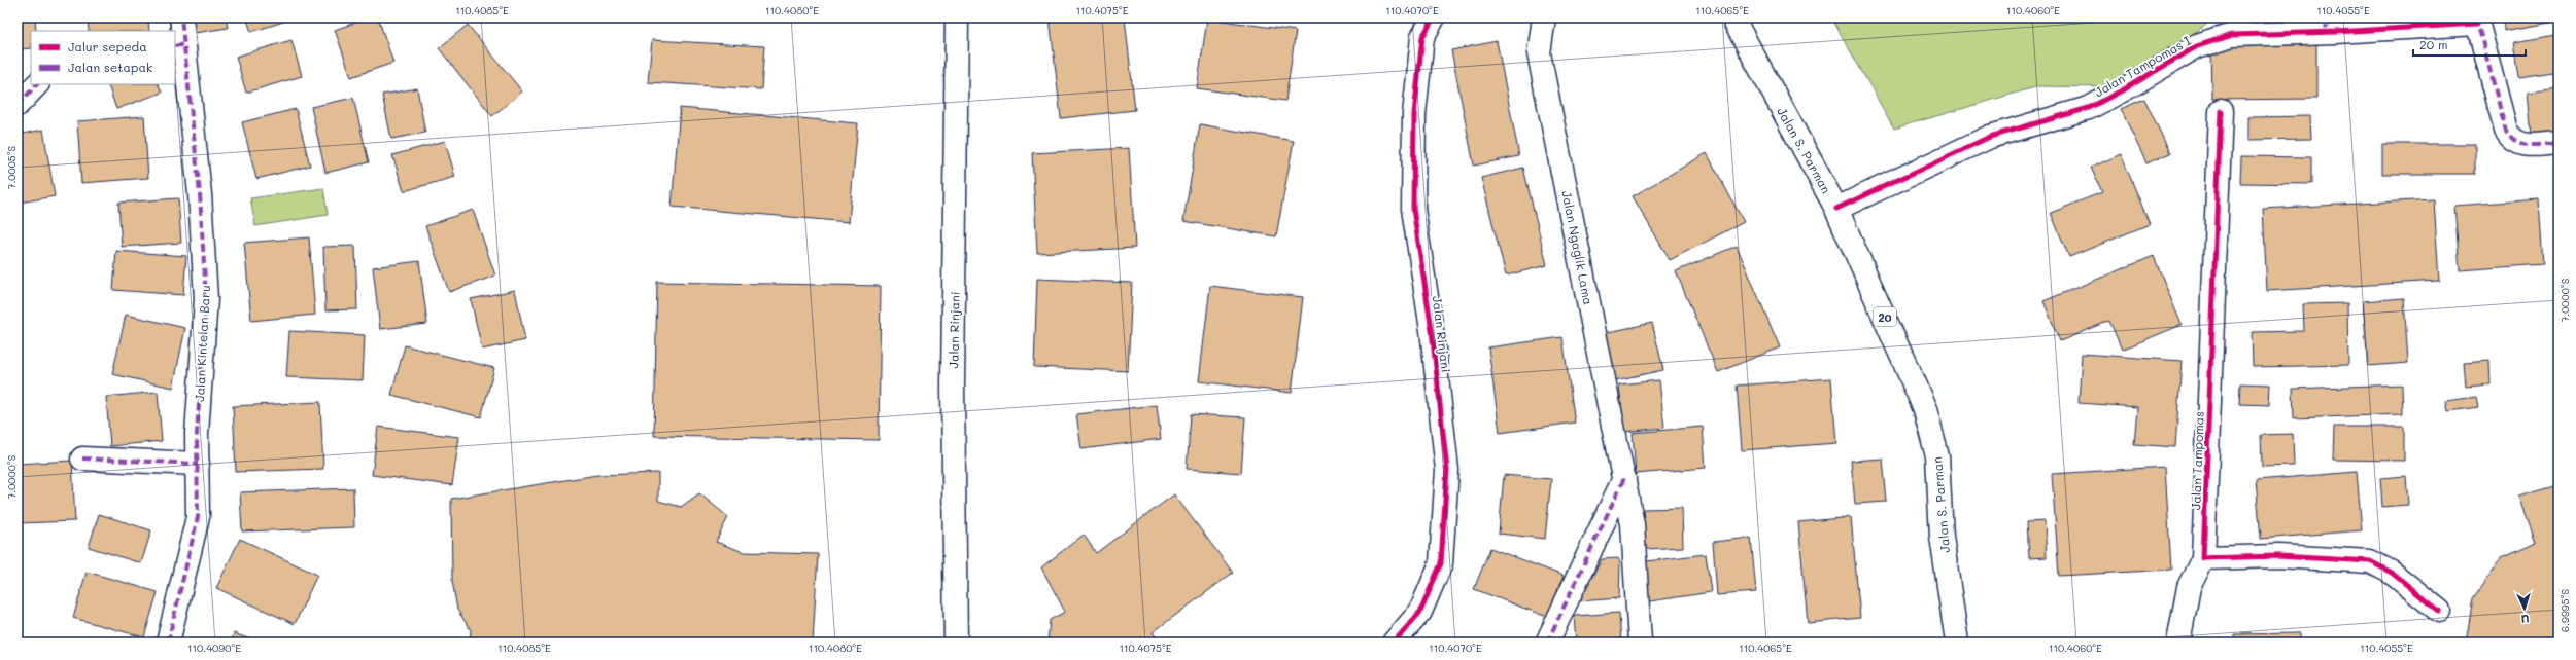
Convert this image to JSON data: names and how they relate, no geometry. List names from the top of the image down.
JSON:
{
  "streets": {
    "main road": [
      "Jalan Tampomas I",
      "Jalan S. Parman",
      "Jalan Ngaglik Lama",
      "20",
      "Jalan Rinjani",
      "Jalan Kintelan Baru",
      "Jalan Tampomas"
    ]
  },
  "crossings": [
    ["Jalan Tampomas I", "Jalan S. Parman"]
  ],
  "legend": ["Jalur sepeda", "Jalan setapak"],
  "scale_bar": "20 m",
  "north": "bottom",
  "coordinates": [
    "110.4085°E",
    "110.4080°E",
    "110.4075°E",
    "110.4070°E",
    "110.4065°E",
    "110.4060°E",
    "110.4055°E",
    "7.0005°S",
    "7.0000°S",
    "6.9995°S",
    "110.4090°E"
  ]
}
